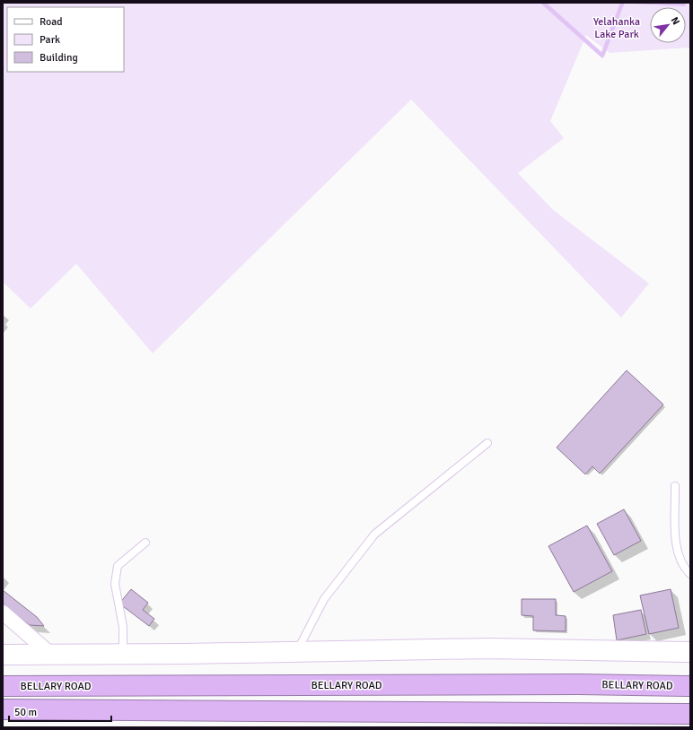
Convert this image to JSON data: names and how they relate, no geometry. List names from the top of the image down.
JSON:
{
  "streets": {
    "highway": ["BELLARY ROAD"]
  },
  "parks": ["Yelahanka Lake Park"],
  "legend": ["Road", "Park", "Building"],
  "scale_bar": "50 m",
  "north": "top right"
}
